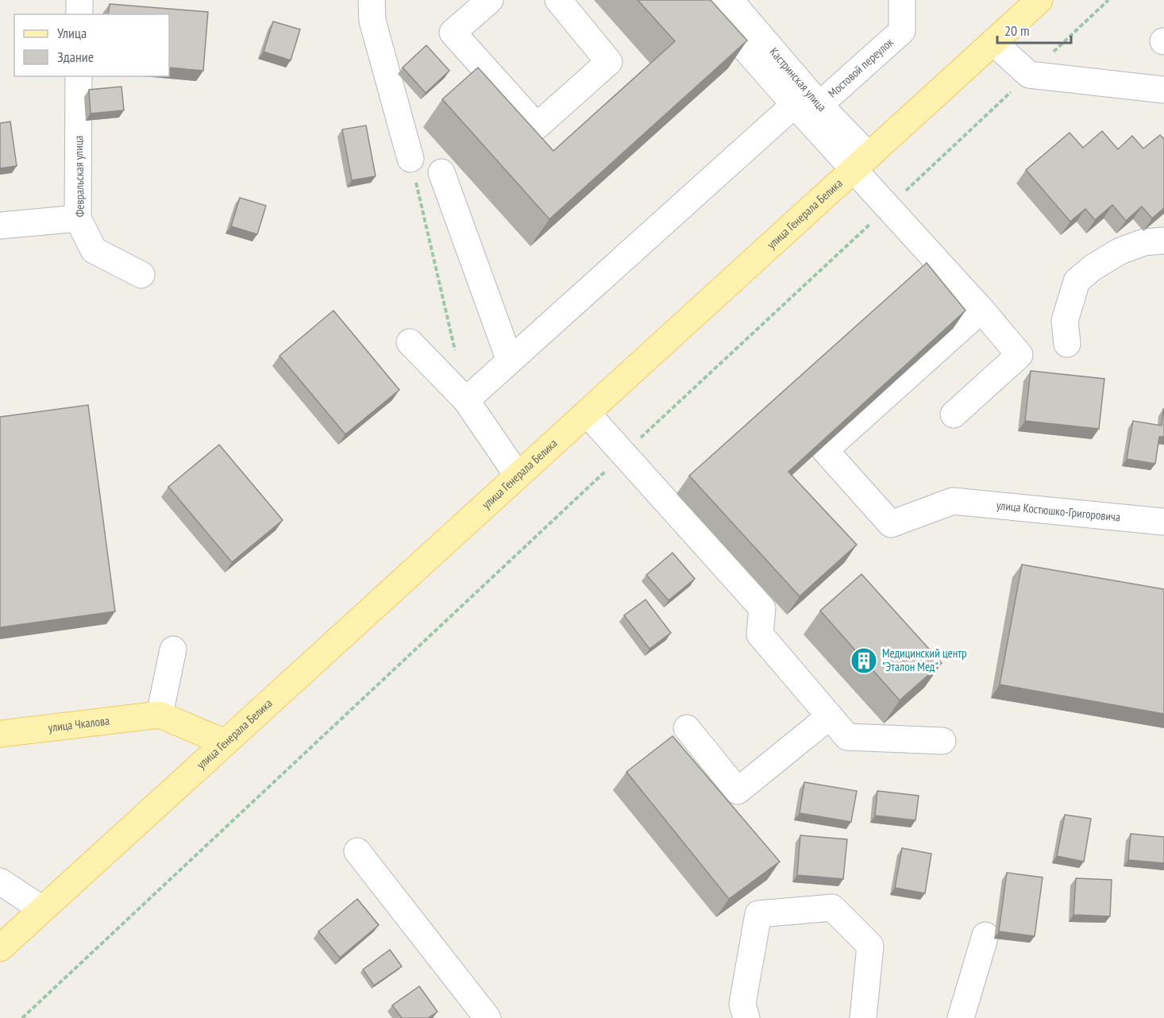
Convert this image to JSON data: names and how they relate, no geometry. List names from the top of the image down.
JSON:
{
  "streets": {
    "main road": ["улица Генерала Белика", "улица Чкалова"],
    "street": [
      "Мостовой переулок",
      "Кастринская улица",
      "Февральская улица",
      "улица Костюшко-Григоровича"
    ]
  },
  "crossings": [
    ["Мостовой переулок", "Кастринская улица"]
  ],
  "places": {
    "building": ["Медицинский центр \"Эталон Мед\""]
  },
  "legend": ["Улица", "Здание"],
  "scale_bar": "20 m"
}
